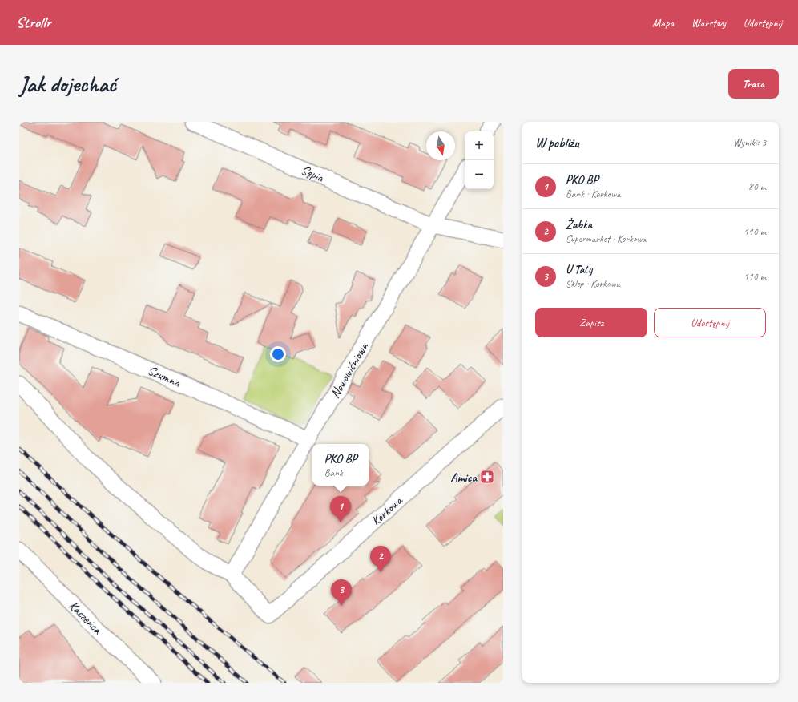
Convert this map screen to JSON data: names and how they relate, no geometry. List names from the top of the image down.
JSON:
{
  "streets": {
    "street": [
      "Sępia",
      "Nowowiśniowa",
      "Szumna",
      "Korkowa",
      "Kaczeńca"
    ]
  },
  "crossings": [
    ["Sępia", "Nowowiśniowa"],
    ["Nowowiśniowa", "Szumna"],
    ["Nowowiśniowa", "Korkowa"]
  ],
  "places": {
    "pharmacy": ["Amica"]
  },
  "north": "bottom",
  "page": {
    "header": "Strollr",
    "nav": ["Mapa", "Warstwy", "Udostępnij"],
    "buttons": [
      "Trasa",
      ["Zapisz", "Udostępnij"]
    ],
    "title": "Jak dojechać",
    "heading": ["W pobliżu", "Wyniki: 3"],
    "map_buttons": ["+", "−"],
    "list": [
      {
        "mark": "1",
        "name": "PKO BP",
        "note": "Bank · Korkowa",
        "value": "80 m"
      },
      {
        "mark": "2",
        "name": "Żabka",
        "note": "Supermarket · Korkowa",
        "value": "110 m"
      },
      {
        "mark": "3",
        "name": "U Taty",
        "note": "Sklep · Korkowa",
        "value": "110 m"
      }
    ],
    "popup": ["PKO BP", "Bank"],
    "pins": ["1", "2", "3"]
  }
}
